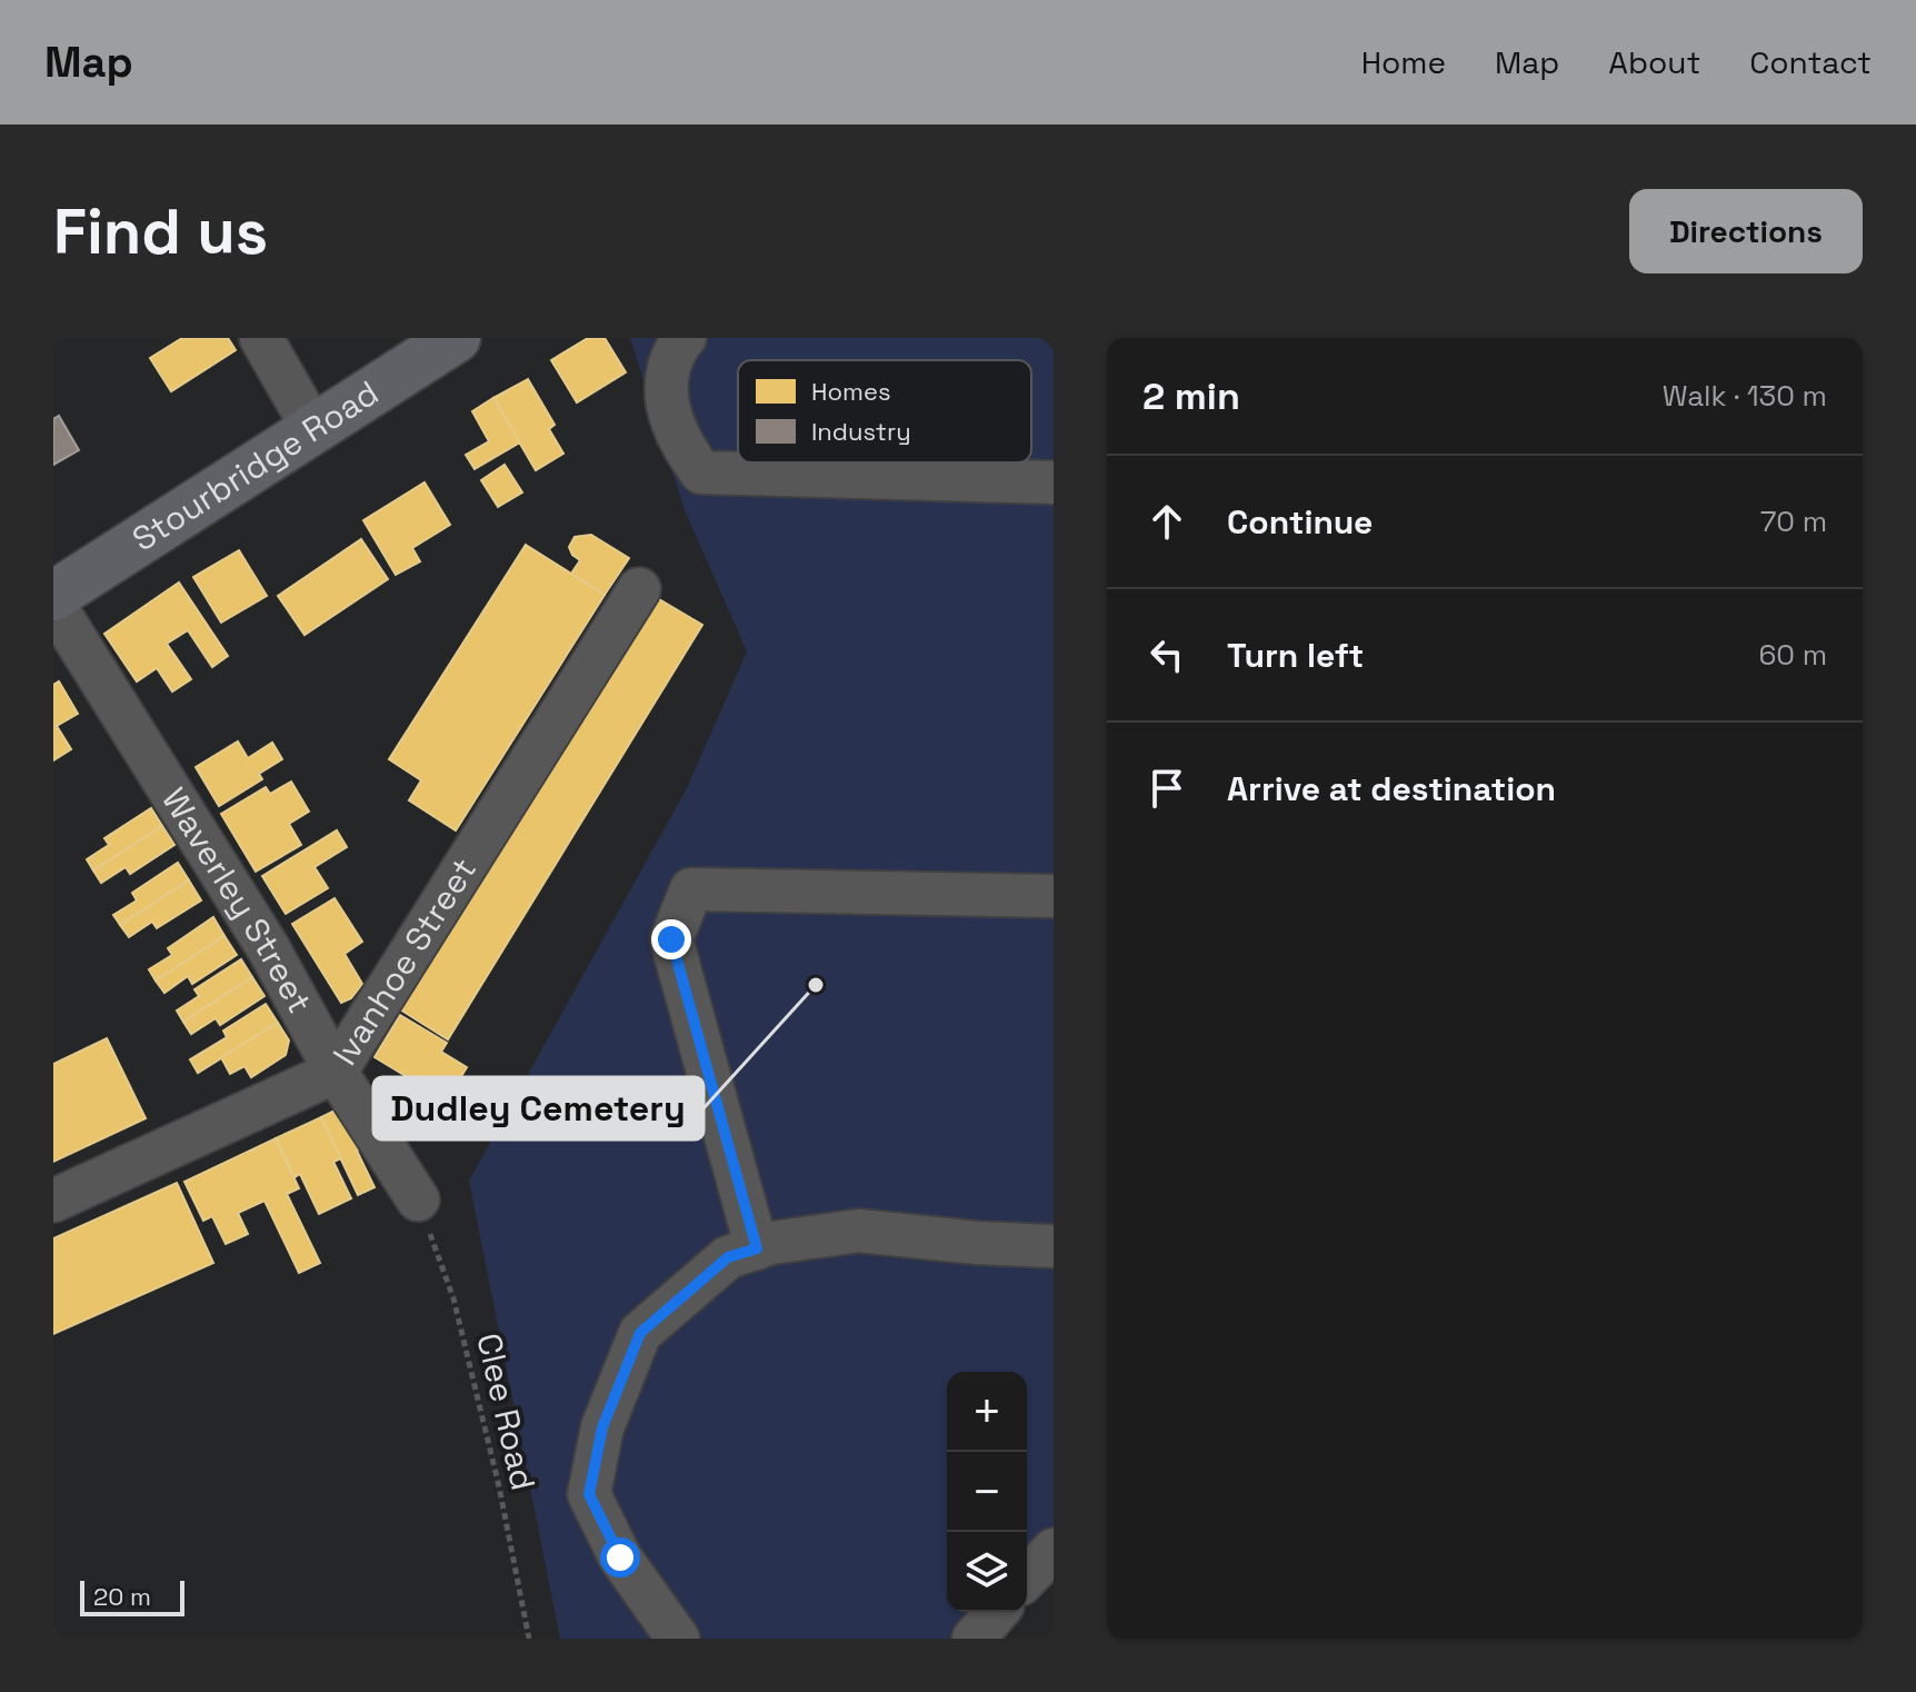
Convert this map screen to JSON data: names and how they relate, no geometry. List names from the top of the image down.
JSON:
{
  "streets": {
    "main road": ["Stourbridge Road"],
    "street": ["Waverley Street", "Ivanhoe Street"],
    "path": ["Clee Road"]
  },
  "crossings": [
    ["Waverley Street", "Ivanhoe Street"],
    ["Waverley Street", "Clee Road"]
  ],
  "places": ["Dudley Cemetery"],
  "legend": ["Homes", "Industry"],
  "scale_bar": "20 m",
  "page": {
    "header": "Map",
    "nav": [
      "Home",
      "Map",
      "About",
      "Contact"
    ],
    "buttons": "Directions",
    "title": "Find us",
    "heading": ["2 min", "Walk · 130 m"],
    "list": [
      ["Continue", "70 m"],
      ["Turn left", "60 m"],
      "Arrive at destination"
    ],
    "map_buttons": ["+", "−"],
    "scale": "20 m"
  }
}
